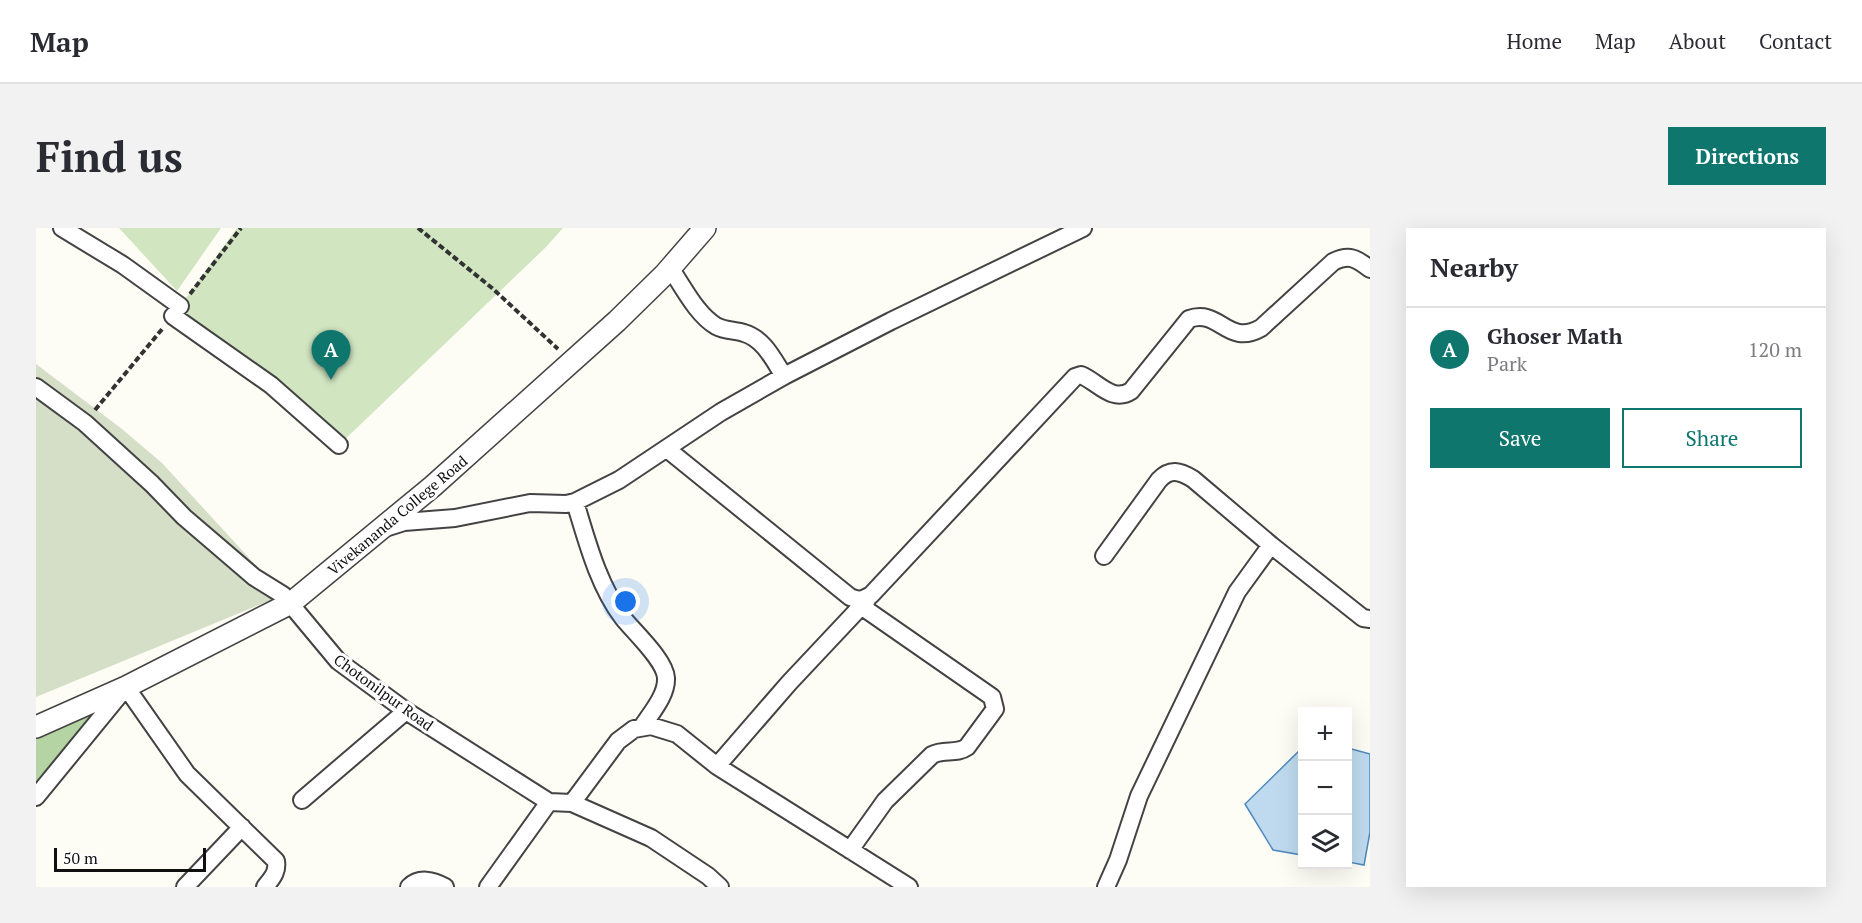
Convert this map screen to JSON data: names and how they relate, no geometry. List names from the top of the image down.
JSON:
{
  "streets": {
    "street": ["Vivekananda College Road", "Chotonilpur Road"]
  },
  "crossings": [
    ["Vivekananda College Road", "Chotonilpur Road"]
  ],
  "scale_bar": "50 m",
  "page": {
    "header": "Map",
    "nav": [
      "Home",
      "Map",
      "About",
      "Contact"
    ],
    "buttons": [
      "Directions",
      ["Save", "Share"]
    ],
    "title": "Find us",
    "heading": "Nearby",
    "list": [
      {
        "mark": "A",
        "name": "Ghoser Math",
        "note": "Park",
        "value": "120 m"
      }
    ],
    "pins": "A",
    "map_buttons": ["+", "−"],
    "scale": "50 m"
  }
}
